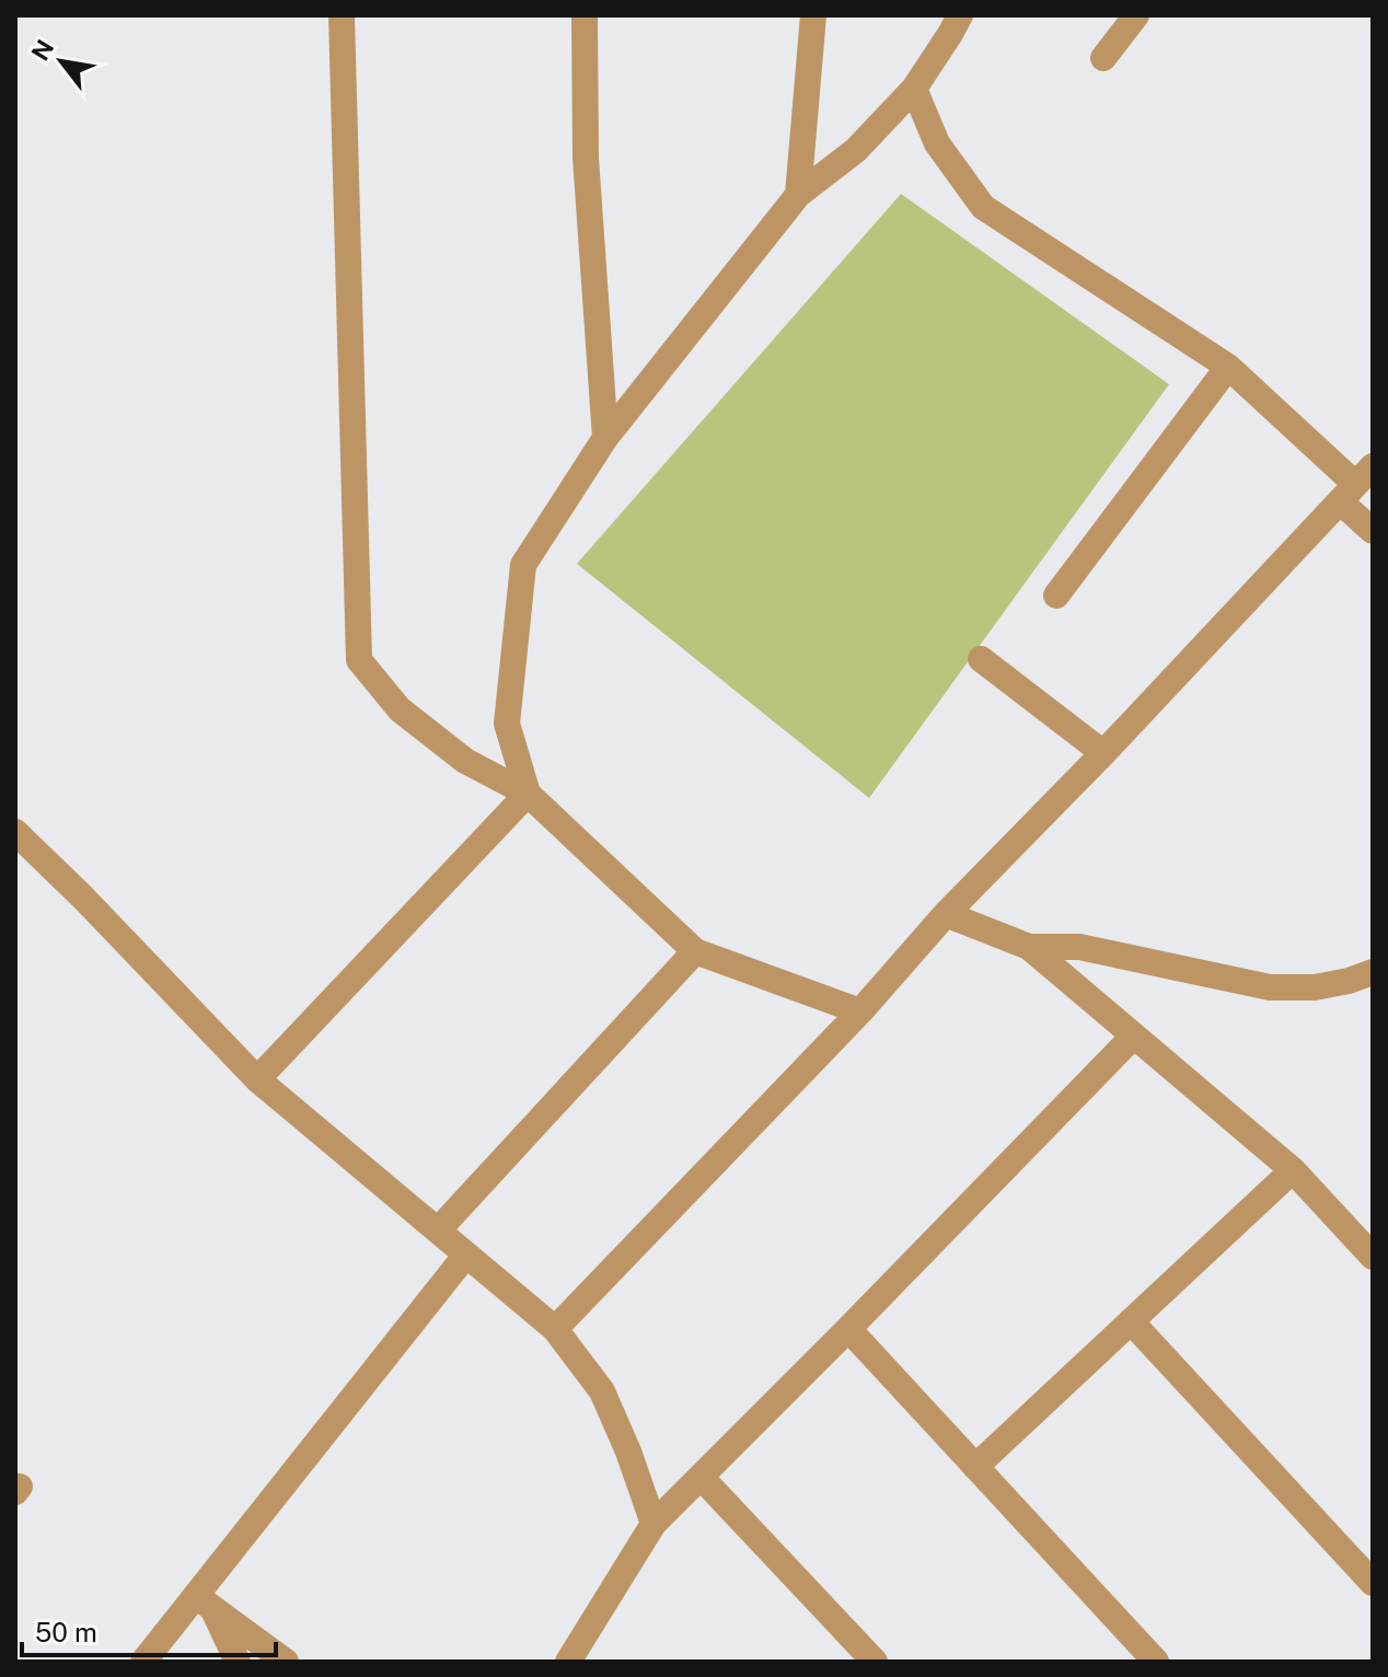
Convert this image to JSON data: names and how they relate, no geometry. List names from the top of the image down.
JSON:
{
  "scale_bar": "50 m",
  "north": "top left"
}
